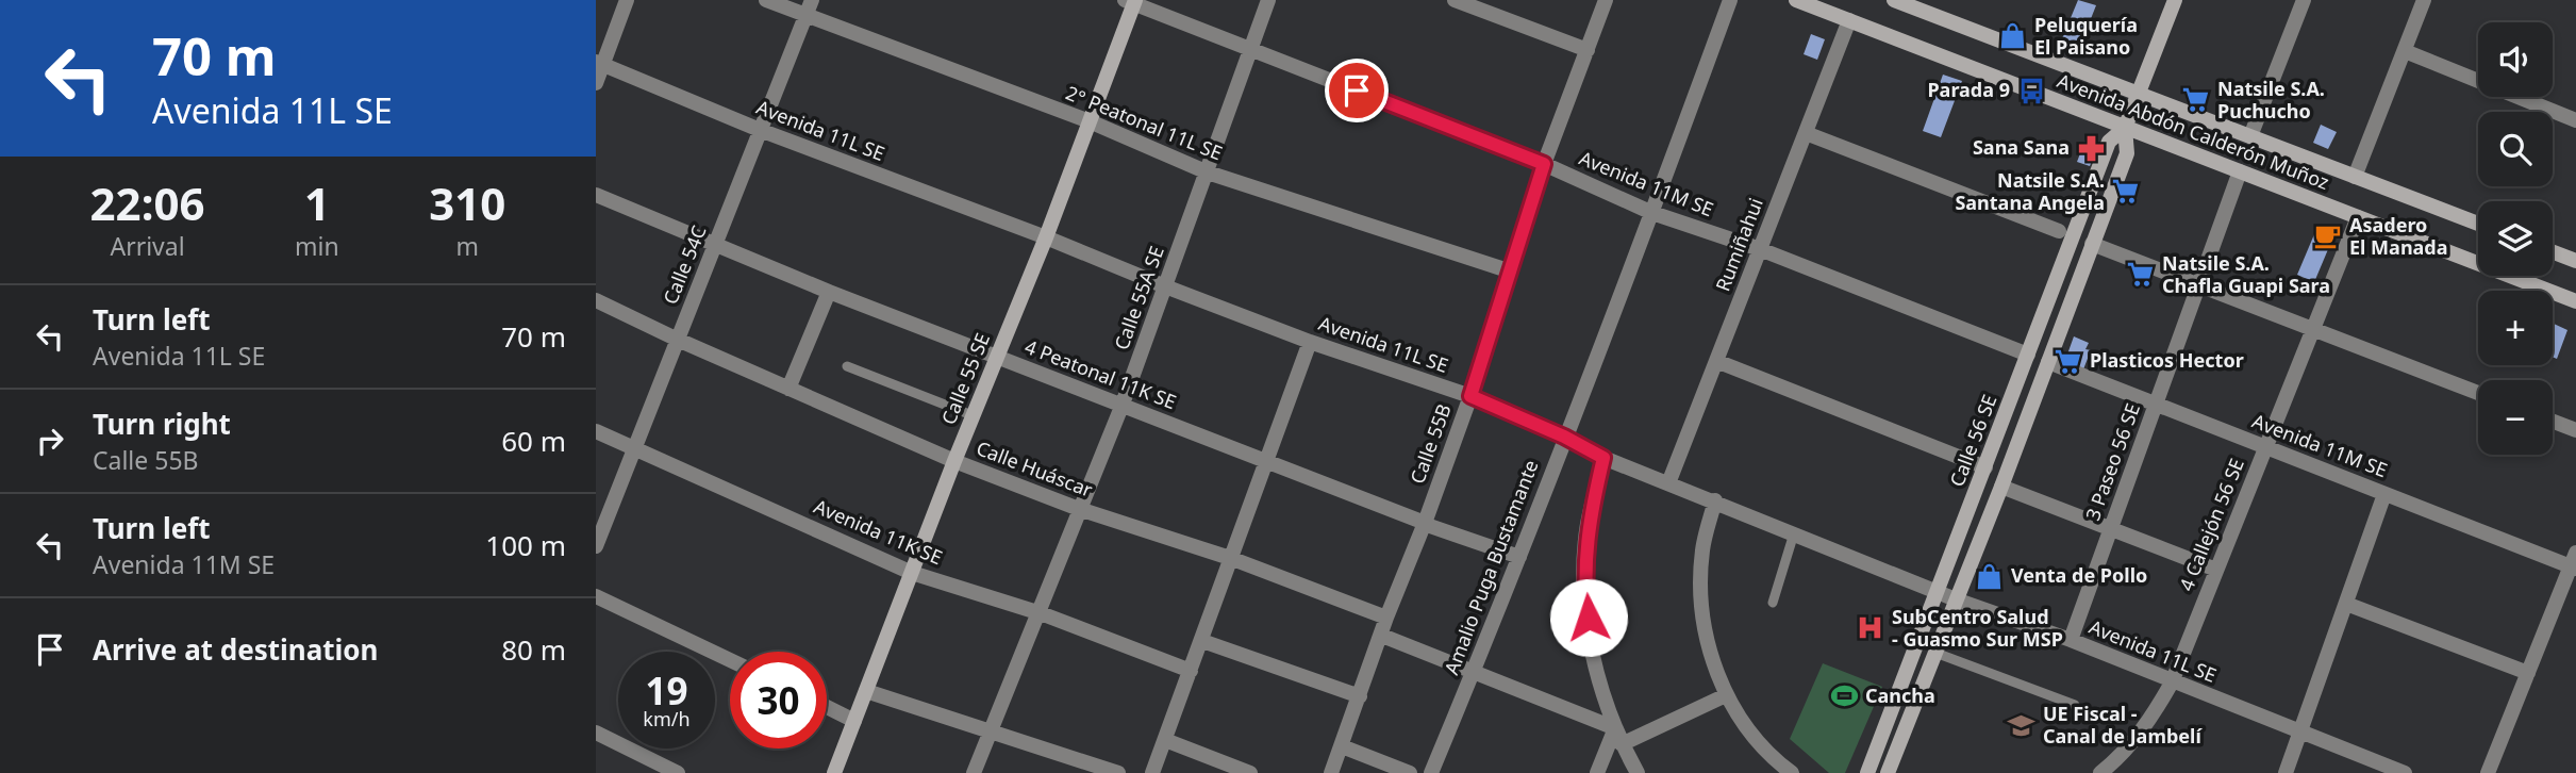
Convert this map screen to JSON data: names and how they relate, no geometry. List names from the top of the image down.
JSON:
{
  "streets": {
    "main road": ["Avenida Abdón Calderón Muñoz", "Calle 55 SE", "Calle 56 SE"],
    "street": [
      "2° Peatonal 11L SE",
      "Avenida 11L SE",
      "Avenida 11M SE",
      "Rumiñahui",
      "Calle 54C",
      "Calle 55A SE",
      "4 Peatonal 11K SE",
      "Calle 55B",
      "3 Paseo 56 SE",
      "Calle Huáscar",
      "4 Callejón 56 SE",
      "Avenida 11K SE",
      "Amalio Puga Bustamante"
    ]
  },
  "crossings": [
    ["2° Peatonal 11L SE", "Calle 54C"],
    ["2° Peatonal 11L SE", "Calle 55A SE"],
    ["2° Peatonal 11L SE", "Calle 55 SE"],
    ["2° Peatonal 11L SE", "Calle 55B"],
    ["Avenida 11L SE", "Rumiñahui"],
    ["Avenida 11L SE", "Calle 54C"],
    ["Avenida 11L SE", "Calle 55A SE"],
    ["Avenida 11L SE", "Calle 55 SE"],
    ["Avenida 11L SE", "Calle 56 SE"],
    ["Avenida 11L SE", "Calle 55B"],
    ["Avenida 11L SE", "3 Paseo 56 SE"],
    ["Avenida 11L SE", "4 Callejón 56 SE"],
    ["Avenida 11L SE", "Amalio Puga Bustamante"],
    ["Avenida Abdón Calderón Muñoz", "Rumiñahui"],
    ["Avenida Abdón Calderón Muñoz", "Calle 56 SE"],
    ["Avenida Abdón Calderón Muñoz", "3 Paseo 56 SE"],
    ["Avenida Abdón Calderón Muñoz", "4 Callejón 56 SE"],
    ["Avenida 11M SE", "Rumiñahui"],
    ["Avenida 11M SE", "Calle 55A SE"],
    ["Avenida 11M SE", "Calle 55 SE"],
    ["Avenida 11M SE", "Calle 56 SE"],
    ["Avenida 11M SE", "Calle 55B"],
    ["Avenida 11M SE", "3 Paseo 56 SE"],
    ["Avenida 11M SE", "4 Callejón 56 SE"],
    ["Avenida 11M SE", "Amalio Puga Bustamante"],
    ["Calle 54C", "4 Peatonal 11K SE"],
    ["Calle 54C", "Calle Huáscar"],
    ["Calle 54C", "Avenida 11K SE"],
    ["Calle 55A SE", "4 Peatonal 11K SE"],
    ["Calle 55A SE", "Calle Huáscar"],
    ["Calle 55A SE", "Avenida 11K SE"],
    ["4 Peatonal 11K SE", "Calle 55 SE"],
    ["4 Peatonal 11K SE", "Calle 55B"],
    ["4 Peatonal 11K SE", "Amalio Puga Bustamante"],
    ["Calle 55 SE", "Calle Huáscar"],
    ["Calle 55 SE", "Avenida 11K SE"],
    ["Calle 55B", "Calle Huáscar"]
  ],
  "places": {
    "shop": ["Peluquería El Paisano", "Venta de Pollo"],
    "bus stop": ["Parada 9"],
    "supermarket": [
      "Natsile S.A. Puchucho",
      "Natsile S.A. Santana Angela",
      "Natsile S.A. Chafla Guapi Sara",
      "Plasticos Hector"
    ],
    "pharmacy": ["Sana Sana"],
    "cafe": ["Asadero El Manada"],
    "hospital": ["SubCentro Salud - Guasmo Sur MSP"],
    "sports": ["Cancha"],
    "school or university": ["UE Fiscal - Canal de Jambelí"]
  },
  "page": {
    "turn": ["70 m", "Avenida 11L SE"],
    "map_buttons": ["+", "−"],
    "eta": [
      "22:06",
      "Arrival",
      "1",
      "min",
      "310",
      "m"
    ],
    "list": [
      {
        "name": "Turn left",
        "note": "Avenida 11L SE",
        "value": "70 m"
      },
      {
        "name": "Turn right",
        "note": "Calle 55B",
        "value": "60 m"
      },
      {
        "name": "Turn left",
        "note": "Avenida 11M SE",
        "value": "100 m"
      },
      {
        "name": "Arrive at destination",
        "value": "80 m"
      }
    ],
    "speed": "19 km/h",
    "limit": "30"
  }
}
